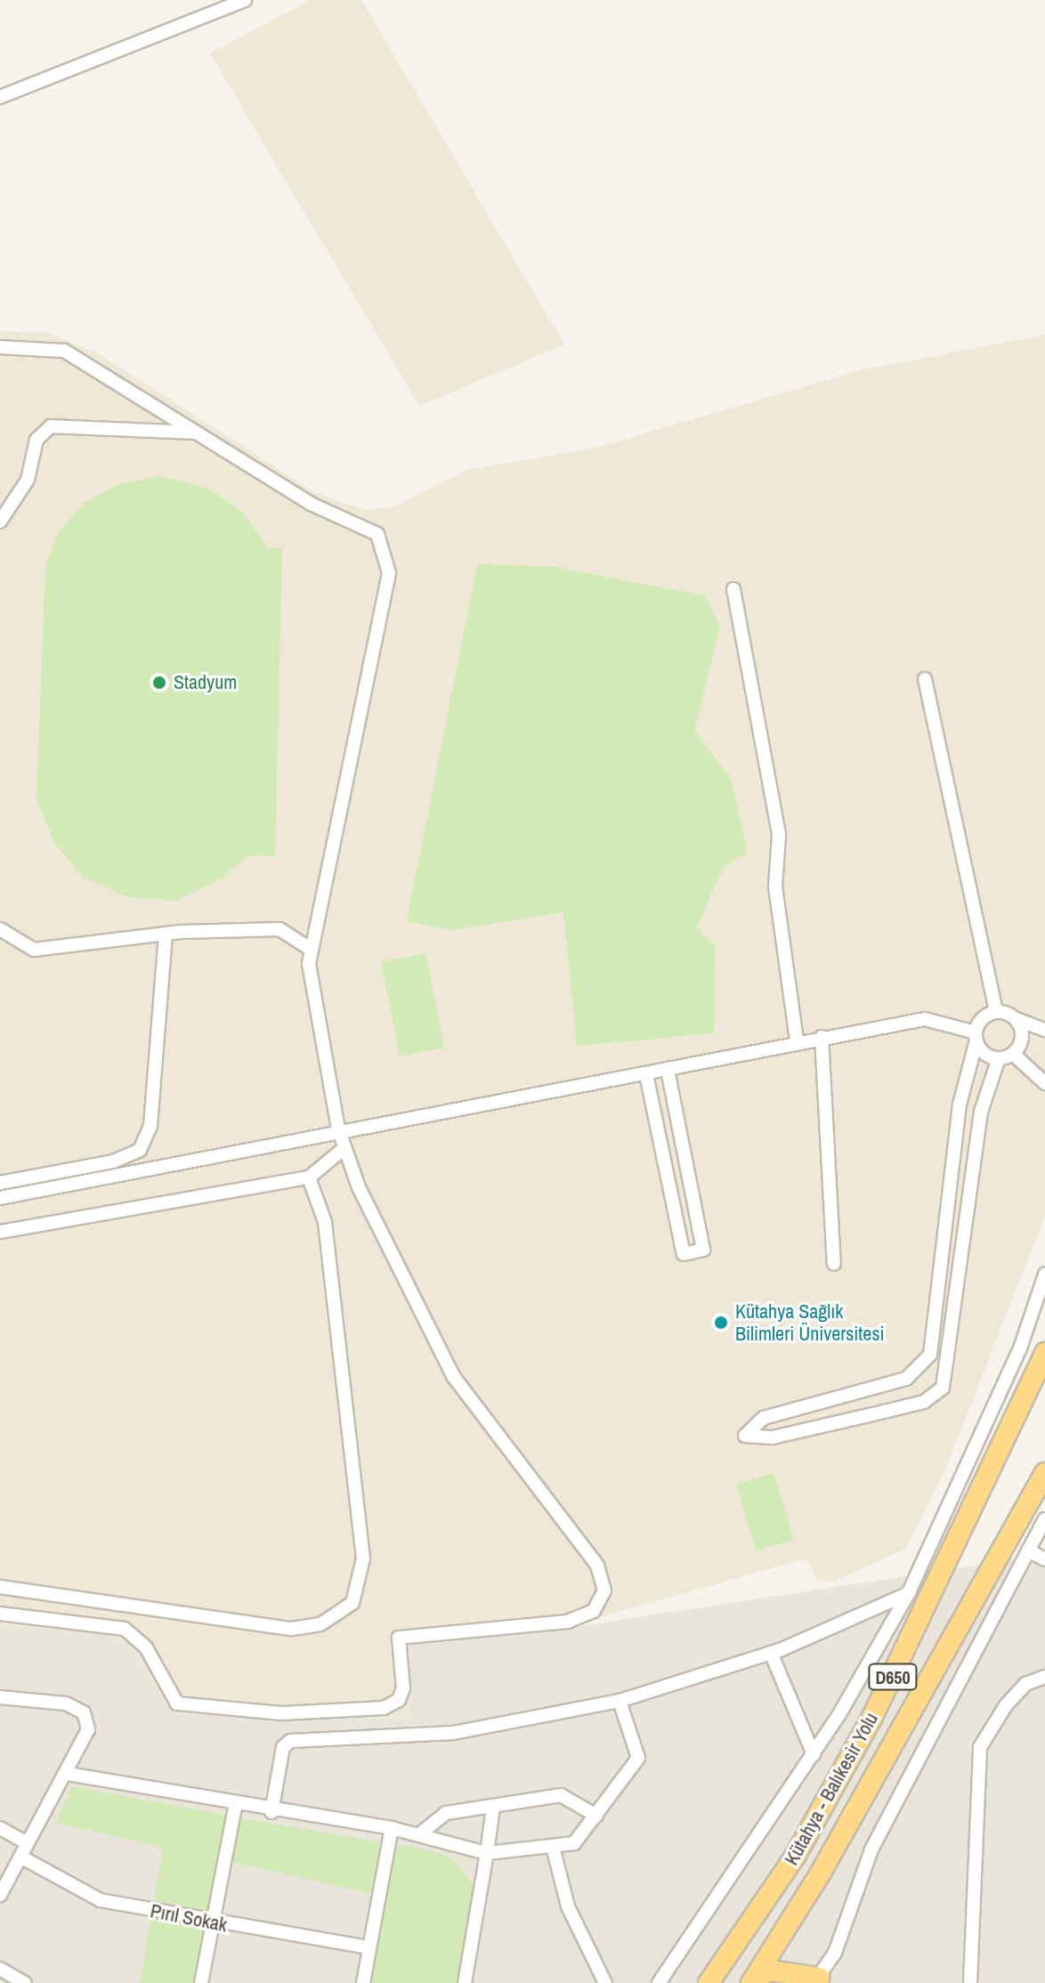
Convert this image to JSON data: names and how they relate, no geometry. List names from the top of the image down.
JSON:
{
  "streets": {
    "highway": ["D650", "Kütahya - Balıkesir Yolu"],
    "street": ["Pırıl Sokak"]
  },
  "places": ["Stadyum", "Kütahya Sağlık Bilimleri Üniversitesi"]
}
